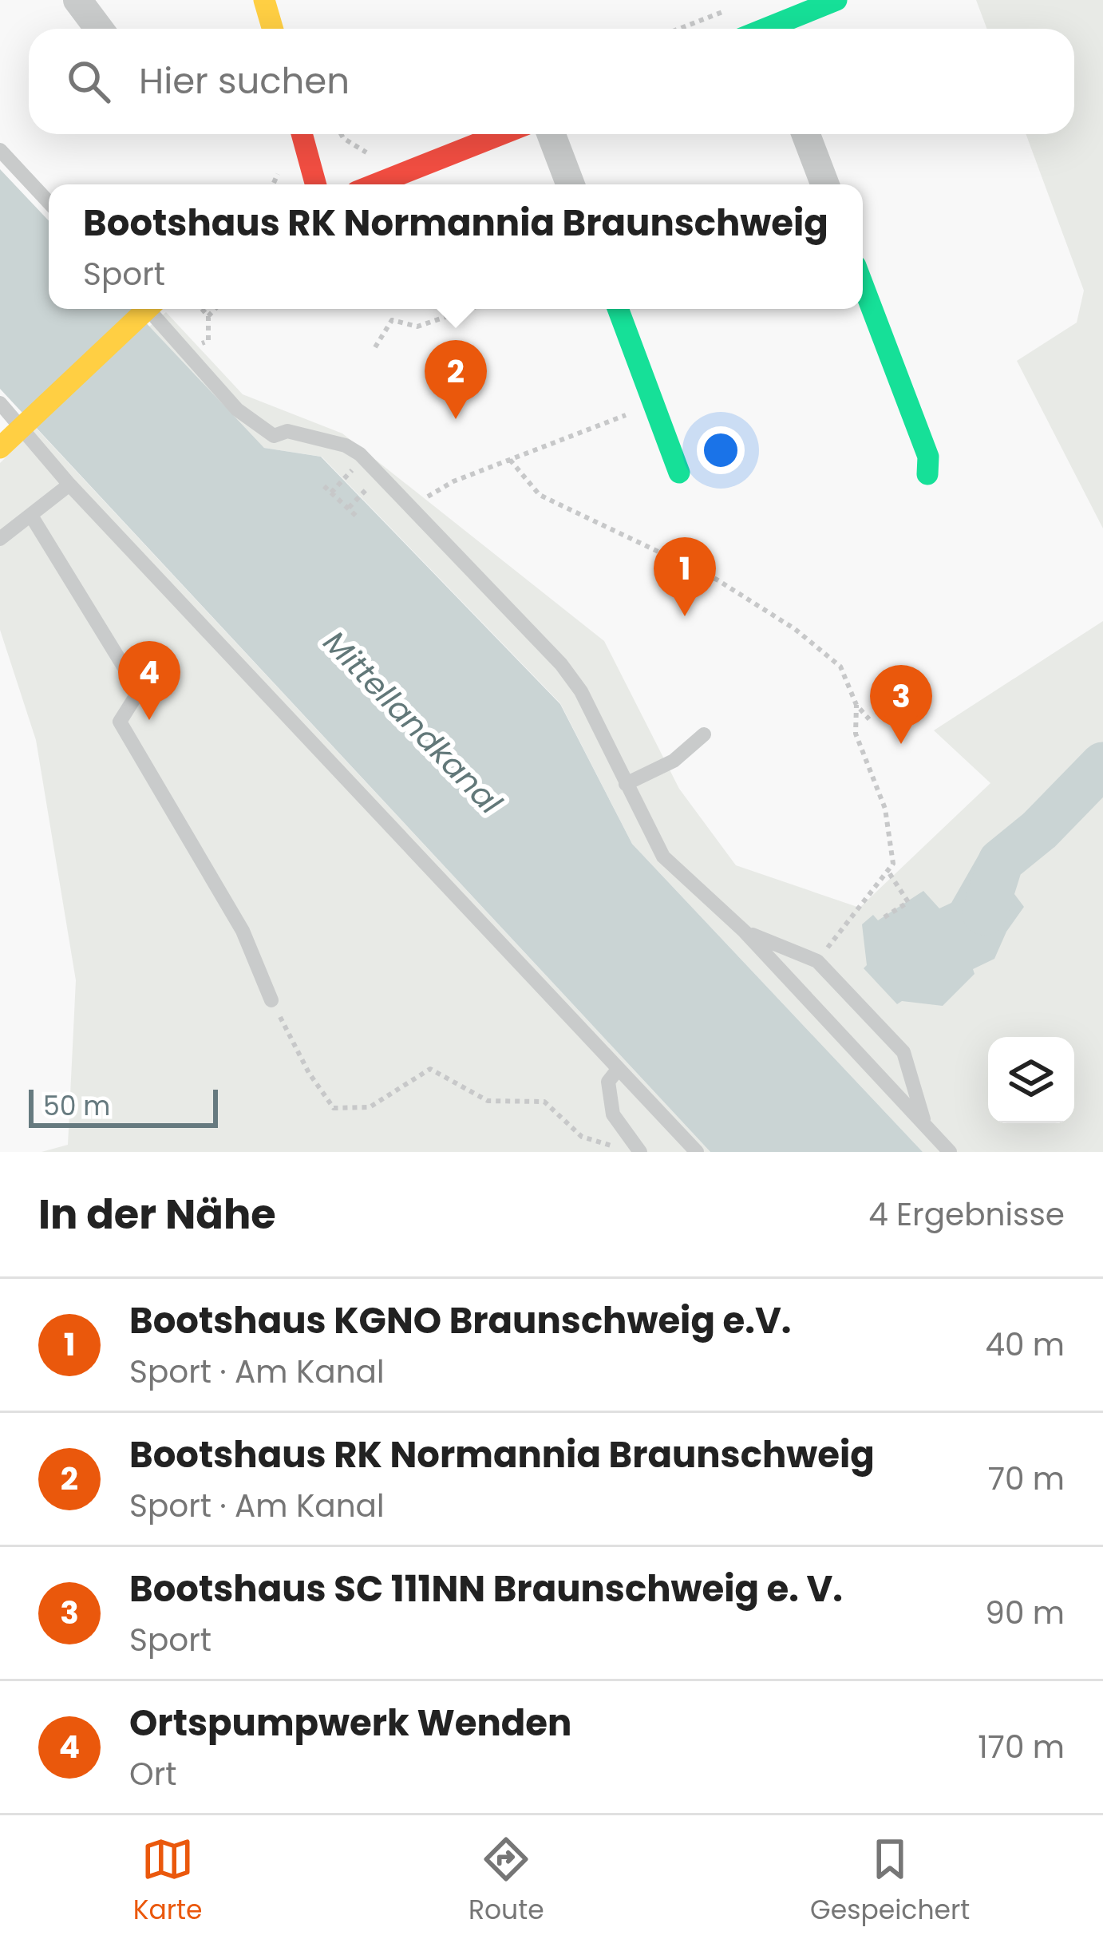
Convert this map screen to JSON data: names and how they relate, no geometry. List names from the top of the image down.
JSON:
{
  "water": ["Mittellandkanal"],
  "scale_bar": "50 m",
  "page": {
    "search": "Hier suchen",
    "popup": ["Bootshaus RK Normannia Braunschweig", "Sport"],
    "pins": [
      "2",
      "1",
      "4",
      "3"
    ],
    "scale": "50 m",
    "heading": ["In der Nähe", "4 Ergebnisse"],
    "list": [
      {
        "mark": "1",
        "name": "Bootshaus KGNO Braunschweig e.V.",
        "note": "Sport · Am Kanal",
        "value": "40 m"
      },
      {
        "mark": "2",
        "name": "Bootshaus RK Normannia Braunschweig",
        "note": "Sport · Am Kanal",
        "value": "70 m"
      },
      {
        "mark": "3",
        "name": "Bootshaus SC 111NN Braunschweig e. V.",
        "note": "Sport",
        "value": "90 m"
      },
      {
        "mark": "4",
        "name": "Ortspumpwerk Wenden",
        "note": "Ort",
        "value": "170 m"
      }
    ],
    "nav": ["Karte", "Route", "Gespeichert"]
  }
}
